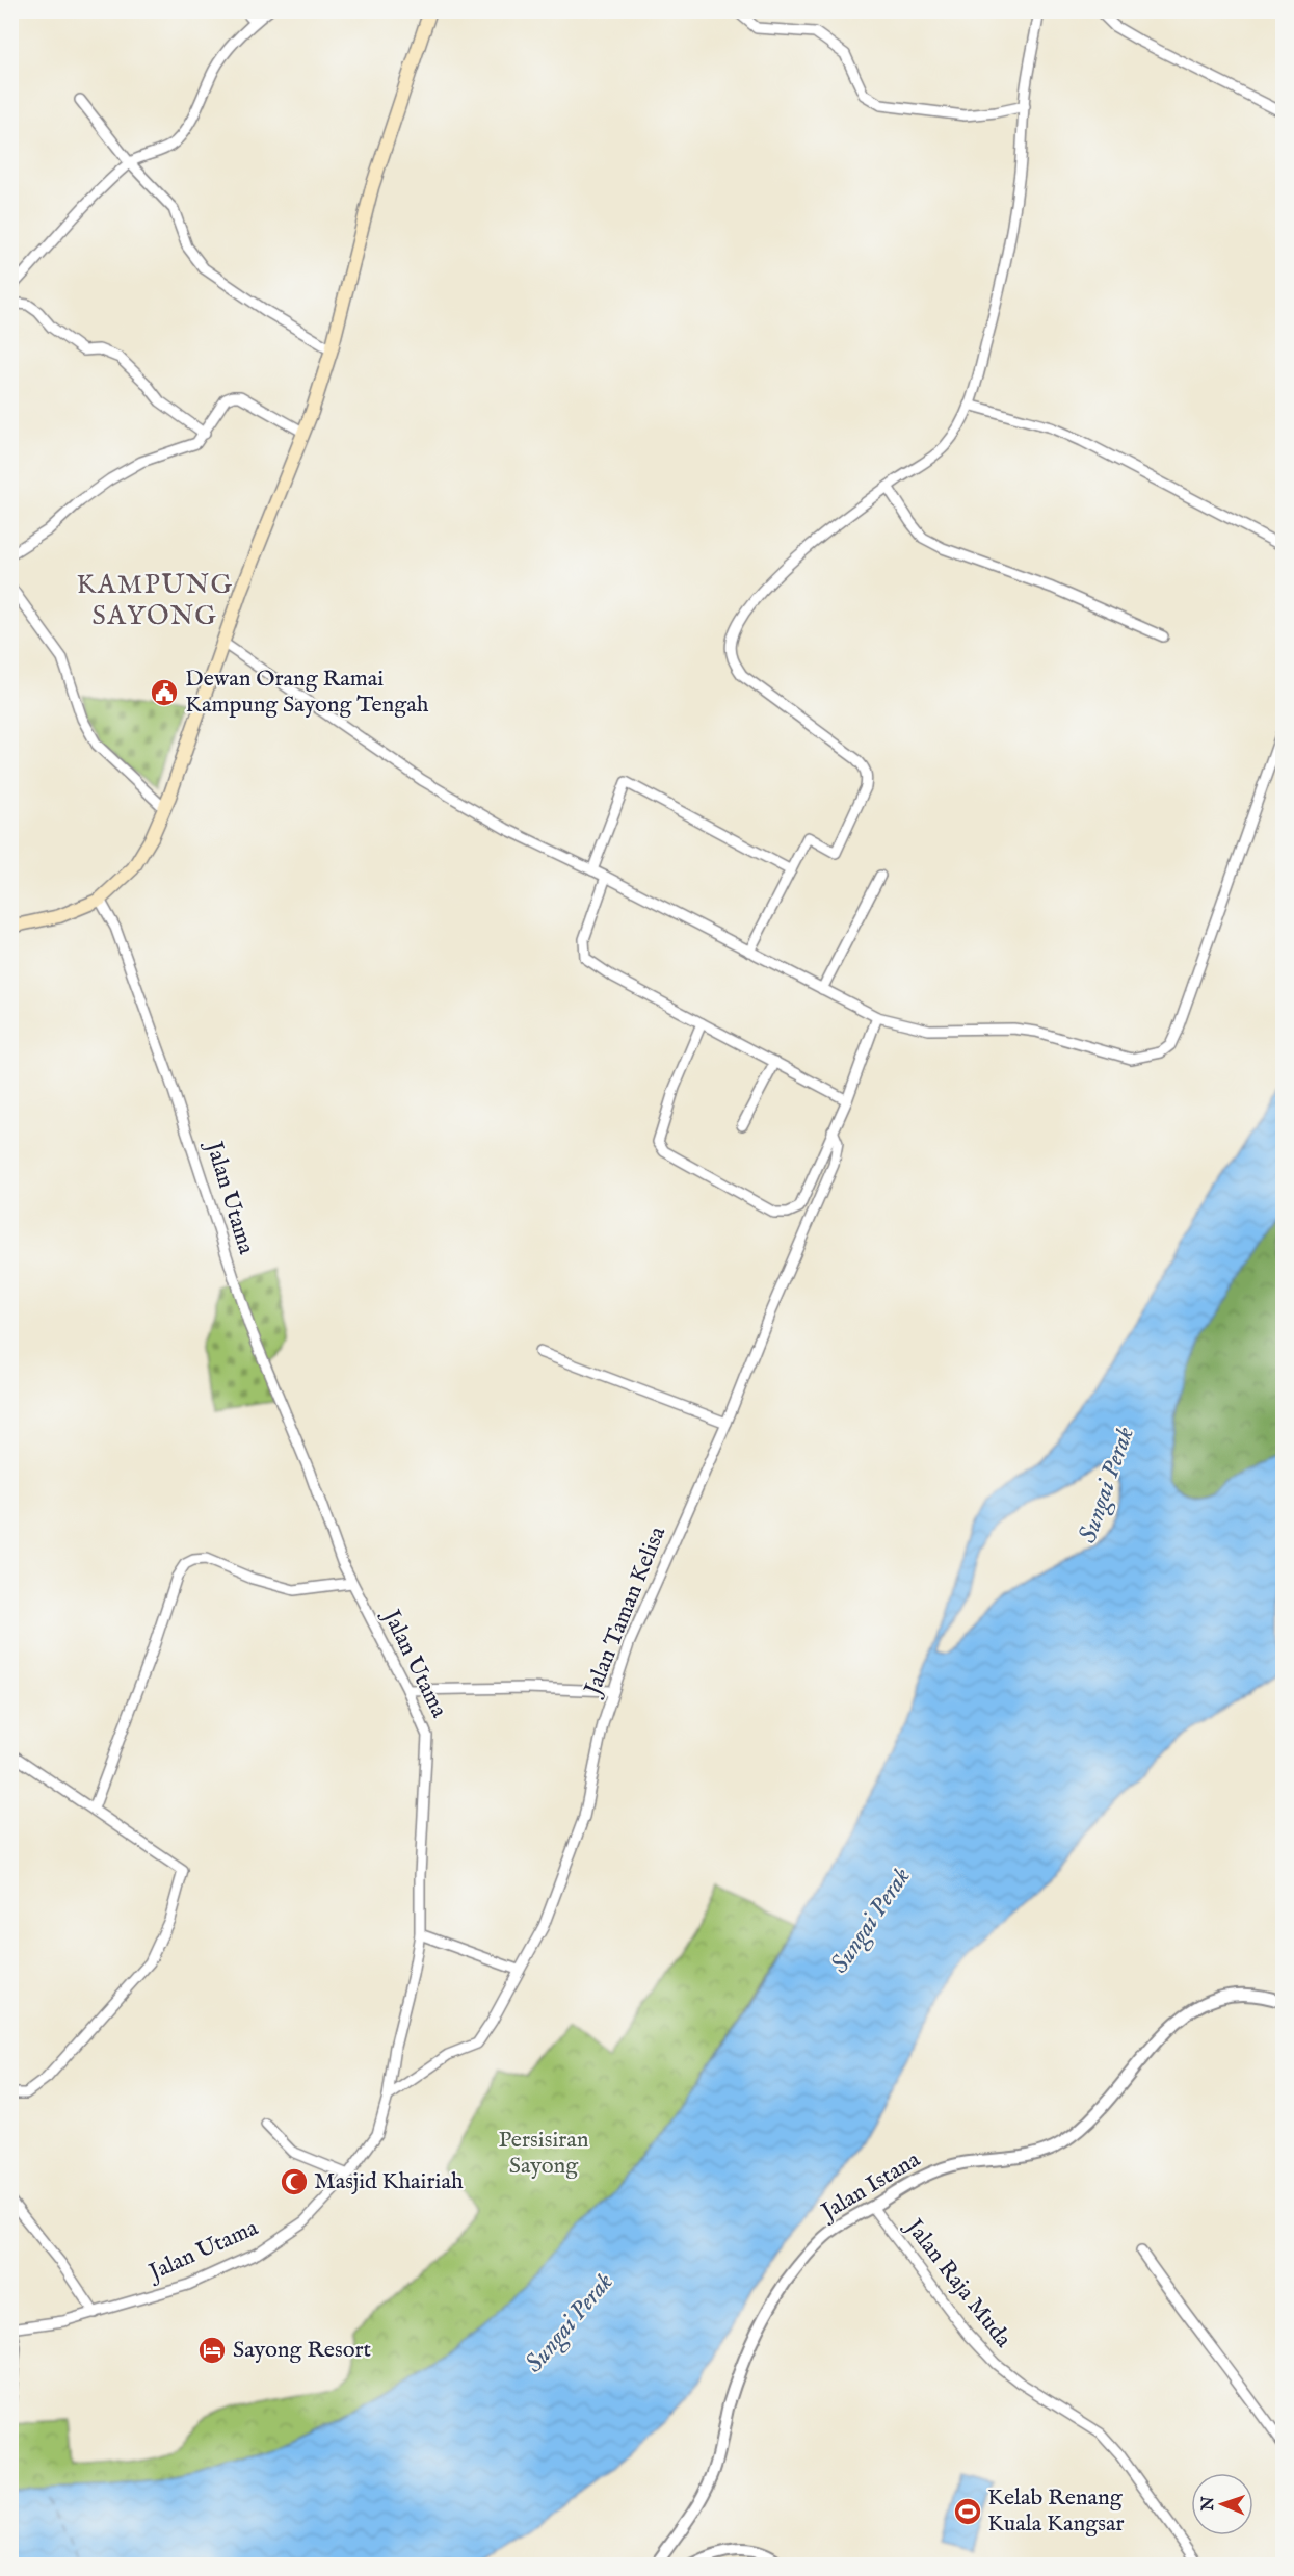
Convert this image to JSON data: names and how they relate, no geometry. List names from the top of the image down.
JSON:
{
  "streets": {
    "street": [
      "Jalan Utama",
      "Jalan Taman Kelisa",
      "Jalan Istana",
      "Jalan Raja Muda"
    ]
  },
  "crossings": [
    ["Jalan Utama", "Jalan Taman Kelisa"],
    ["Jalan Istana", "Jalan Raja Muda"]
  ],
  "districts": ["KAMPUNG SAYONG"],
  "water": ["Sungai Perak"],
  "parks": ["Persisiran Sayong"],
  "places": {
    "public building": ["Dewan Orang Ramai Kampung Sayong Tengah"],
    "mosque": ["Masjid Khairiah"],
    "hotel": ["Sayong Resort"],
    "sports": ["Kelab Renang Kuala Kangsar"]
  },
  "north": "left"
}
